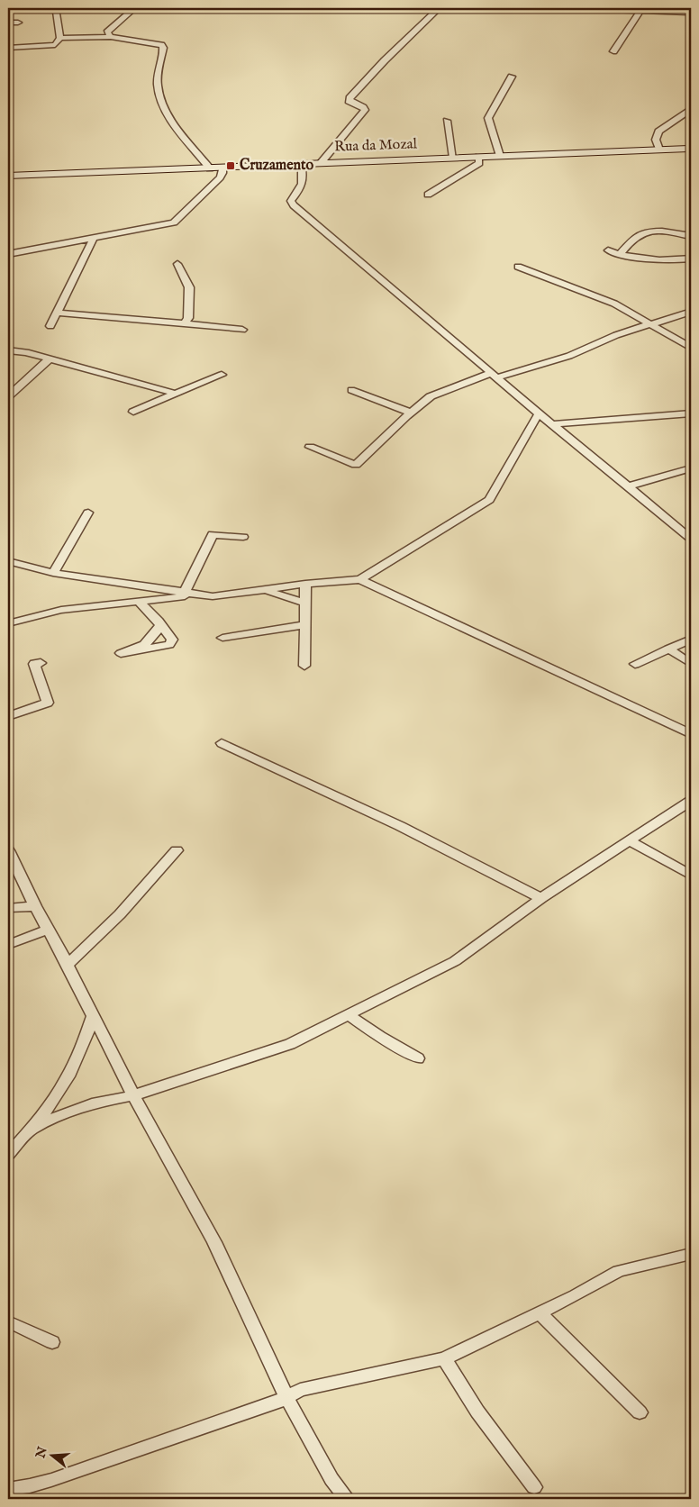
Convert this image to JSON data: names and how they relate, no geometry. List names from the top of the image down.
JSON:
{
  "streets": {
    "main road": ["Rua da Mozal"]
  },
  "places": {
    "transit": ["Cruzamento"]
  },
  "north": "left"
}
